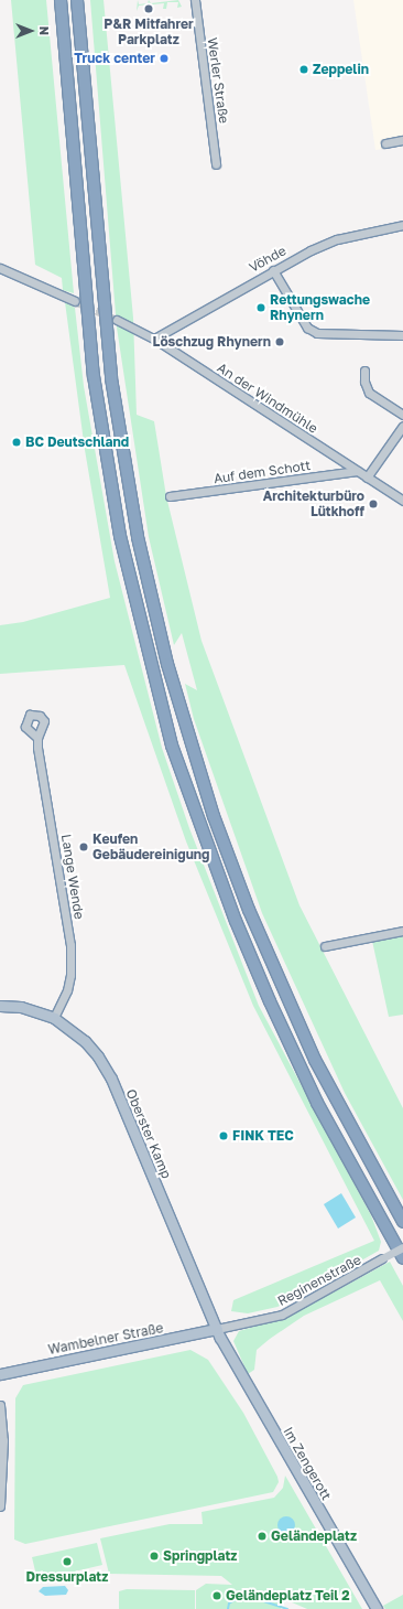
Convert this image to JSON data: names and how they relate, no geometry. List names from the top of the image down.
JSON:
{
  "streets": {
    "main road": ["Oberster Kamp", "Wambelner Straße", "Im Zengerott"],
    "street": [
      "Werler Straße",
      "Vöhde",
      "An der Windmühle",
      "Auf dem Schott",
      "Lange Wende",
      "Reginenstraße"
    ]
  },
  "crossings": [
    ["Vöhde", "An der Windmühle"],
    ["An der Windmühle", "Auf dem Schott"],
    ["Lange Wende", "Oberster Kamp"],
    ["Oberster Kamp", "Reginenstraße"],
    ["Oberster Kamp", "Wambelner Straße"],
    ["Oberster Kamp", "Im Zengerott"],
    ["Reginenstraße", "Wambelner Straße"],
    ["Reginenstraße", "Im Zengerott"],
    ["Wambelner Straße", "Im Zengerott"]
  ],
  "places": [
    "P&R Mitfahrer Parkplatz",
    "Truck center",
    "Zeppelin",
    "Rettungswache Rhynern",
    "Löschzug Rhynern",
    "BC Deutschland",
    "Architekturbüro Lütkhoff",
    "Keufen Gebäudereinigung",
    "FINK TEC",
    "Geländeplatz",
    "Springplatz",
    "Dressurplatz",
    "Geländeplatz Teil 2"
  ],
  "north": "right"
}
